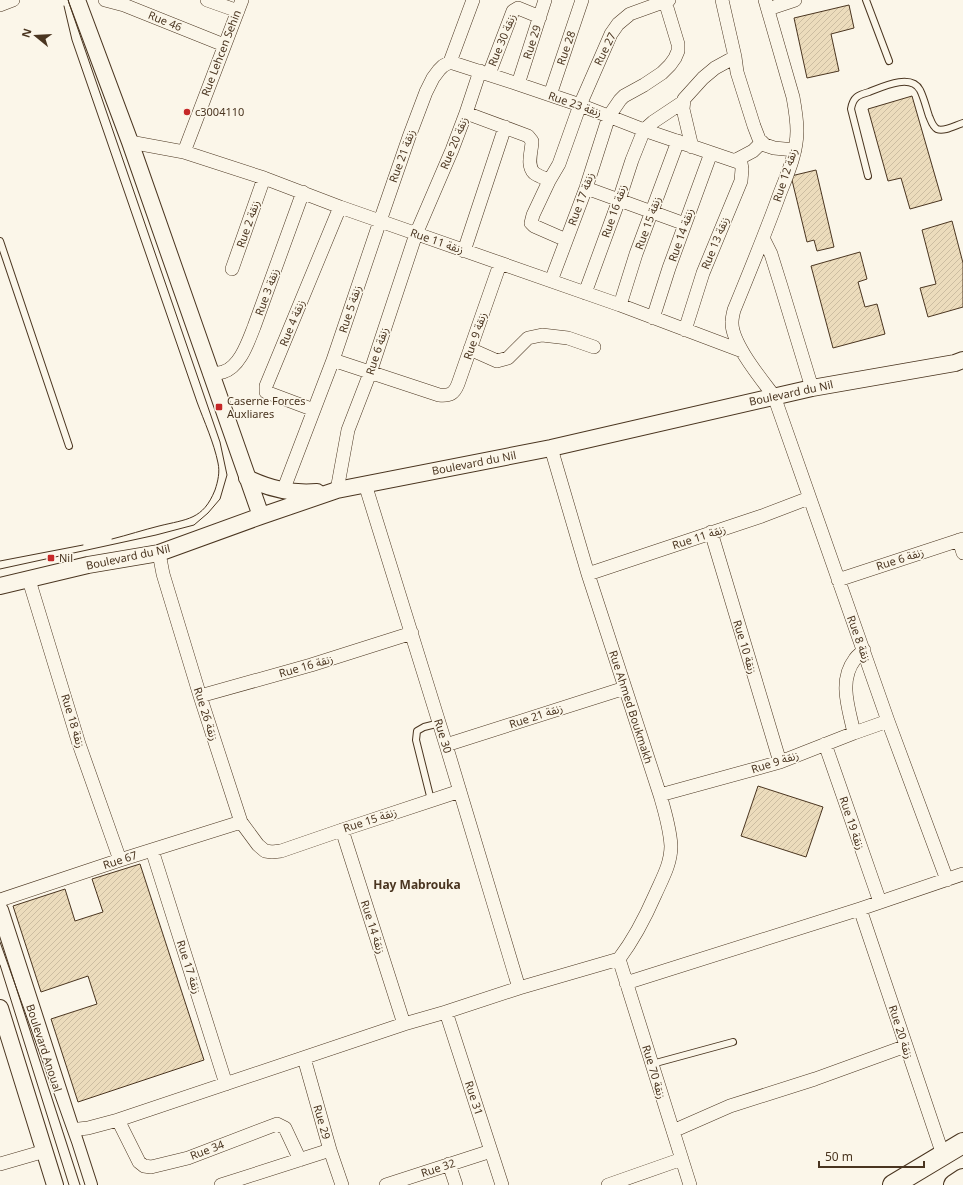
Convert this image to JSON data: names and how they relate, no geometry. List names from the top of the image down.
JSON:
{
  "streets": {
    "street": [
      "Rue 46",
      "Rue 30 زنقة",
      "Rue 29",
      "Rue 28",
      "Rue 27",
      "Rue Lehcen Sehin",
      "Rue 23 زنقة",
      "Rue 20 زنقة",
      "Rue 21 زنقة",
      "Rue 12 زنقة",
      "Rue 17 زنقة",
      "Rue 16 زنقة",
      "Rue 15 زنقة",
      "Rue 2 زنقة",
      "Rue 14 زنقة",
      "Rue 11 زنقة",
      "Rue 13 زنقة",
      "Rue 3 زنقة",
      "Rue 5 زنقة",
      "Rue 4 زنقة",
      "Rue 9 زنقة",
      "Rue 6 زنقة",
      "Boulevard du Nil",
      "Rue 8 زنقة",
      "Rue 10 زنقة",
      "Rue Ahmed Boukmakh",
      "Rue 26 زنقة",
      "Rue 18 زنقة",
      "Rue 30",
      "Rue 19 زنقة",
      "Rue 67",
      "Boulevard Anoual",
      "Rue 70 زنقة",
      "Rue 31",
      "Rue 34",
      "Rue 32"
    ]
  },
  "crossings": [
    ["Rue 46", "Rue Lehcen Sehin"],
    ["Rue 30 زنقة", "Rue 29"],
    ["Rue 30 زنقة", "Rue 23 زنقة"],
    ["Rue 30 زنقة", "Rue 20 زنقة"],
    ["Rue 29", "Rue 23 زنقة"],
    ["Rue 28", "Rue 23 زنقة"],
    ["Rue 27", "Rue 23 زنقة"],
    ["Rue 27", "Rue 17 زنقة"],
    ["Rue Lehcen Sehin", "Rue 11 زنقة"],
    ["Rue 23 زنقة", "Rue 20 زنقة"],
    ["Rue 23 زنقة", "Rue 21 زنقة"],
    ["Rue 23 زنقة", "Rue 17 زنقة"],
    ["Rue 23 زنقة", "Rue 16 زنقة"],
    ["Rue 23 زنقة", "Rue 15 زنقة"],
    ["Rue 23 زنقة", "Rue 14 زنقة"],
    ["Rue 23 زنقة", "Rue 13 زنقة"],
    ["Rue 20 زنقة", "Rue 6 زنقة"],
    ["Rue 21 زنقة", "Rue 11 زنقة"],
    ["Rue 21 زنقة", "Rue 5 زنقة"],
    ["Rue 21 زنقة", "Rue Ahmed Boukmakh"],
    ["Rue 21 زنقة", "Rue 30"],
    ["Rue 12 زنقة", "Rue 8 زنقة"],
    ["Rue 17 زنقة", "Rue 11 زنقة"],
    ["Rue 17 زنقة", "Rue 67"],
    ["Rue 16 زنقة", "Rue 11 زنقة"],
    ["Rue 16 زنقة", "Rue 26 زنقة"],
    ["Rue 16 زنقة", "Rue 30"],
    ["Rue 15 زنقة", "Rue 14 زنقة"],
    ["Rue 15 زنقة", "Rue 11 زنقة"],
    ["Rue 15 زنقة", "Rue 26 زنقة"],
    ["Rue 15 زنقة", "Rue 30"],
    ["Rue 2 زنقة", "Rue 11 زنقة"],
    ["Rue 14 زنقة", "Rue 11 زنقة"],
    ["Rue 11 زنقة", "Rue 13 زنقة"],
    ["Rue 11 زنقة", "Rue 3 زنقة"],
    ["Rue 11 زنقة", "Rue 5 زنقة"],
    ["Rue 11 زنقة", "Rue 4 زنقة"],
    ["Rue 11 زنقة", "Rue 9 زنقة"],
    ["Rue 11 زنقة", "Rue 6 زنقة"],
    ["Rue 11 زنقة", "Rue 8 زنقة"],
    ["Rue 11 زنقة", "Rue 10 زنقة"],
    ["Rue 11 زنقة", "Rue Ahmed Boukmakh"],
    ["Rue 5 زنقة", "Rue 4 زنقة"],
    ["Rue 9 زنقة", "Rue 6 زنقة"],
    ["Rue 9 زنقة", "Rue 8 زنقة"],
    ["Rue 9 زنقة", "Rue 10 زنقة"],
    ["Rue 9 زنقة", "Rue Ahmed Boukmakh"],
    ["Rue 9 زنقة", "Rue 19 زنقة"],
    ["Rue 6 زنقة", "Boulevard du Nil"],
    ["Rue 6 زنقة", "Rue 8 زنقة"],
    ["Boulevard du Nil", "Rue 8 زنقة"],
    ["Boulevard du Nil", "Rue Ahmed Boukmakh"],
    ["Boulevard du Nil", "Rue 26 زنقة"],
    ["Boulevard du Nil", "Rue 18 زنقة"],
    ["Boulevard du Nil", "Rue 30"],
    ["Rue Ahmed Boukmakh", "Rue 70 زنقة"],
    ["Rue 26 زنقة", "Rue 67"],
    ["Rue 18 زنقة", "Rue 67"],
    ["Rue 31", "Rue 32"]
  ],
  "districts": ["Hay Mabrouka"],
  "places": {
    "other": ["c3004110"],
    "transit": ["Caserne Forces Auxliares", "Nil"]
  },
  "scale_bar": "50 m",
  "north": "left"
}
